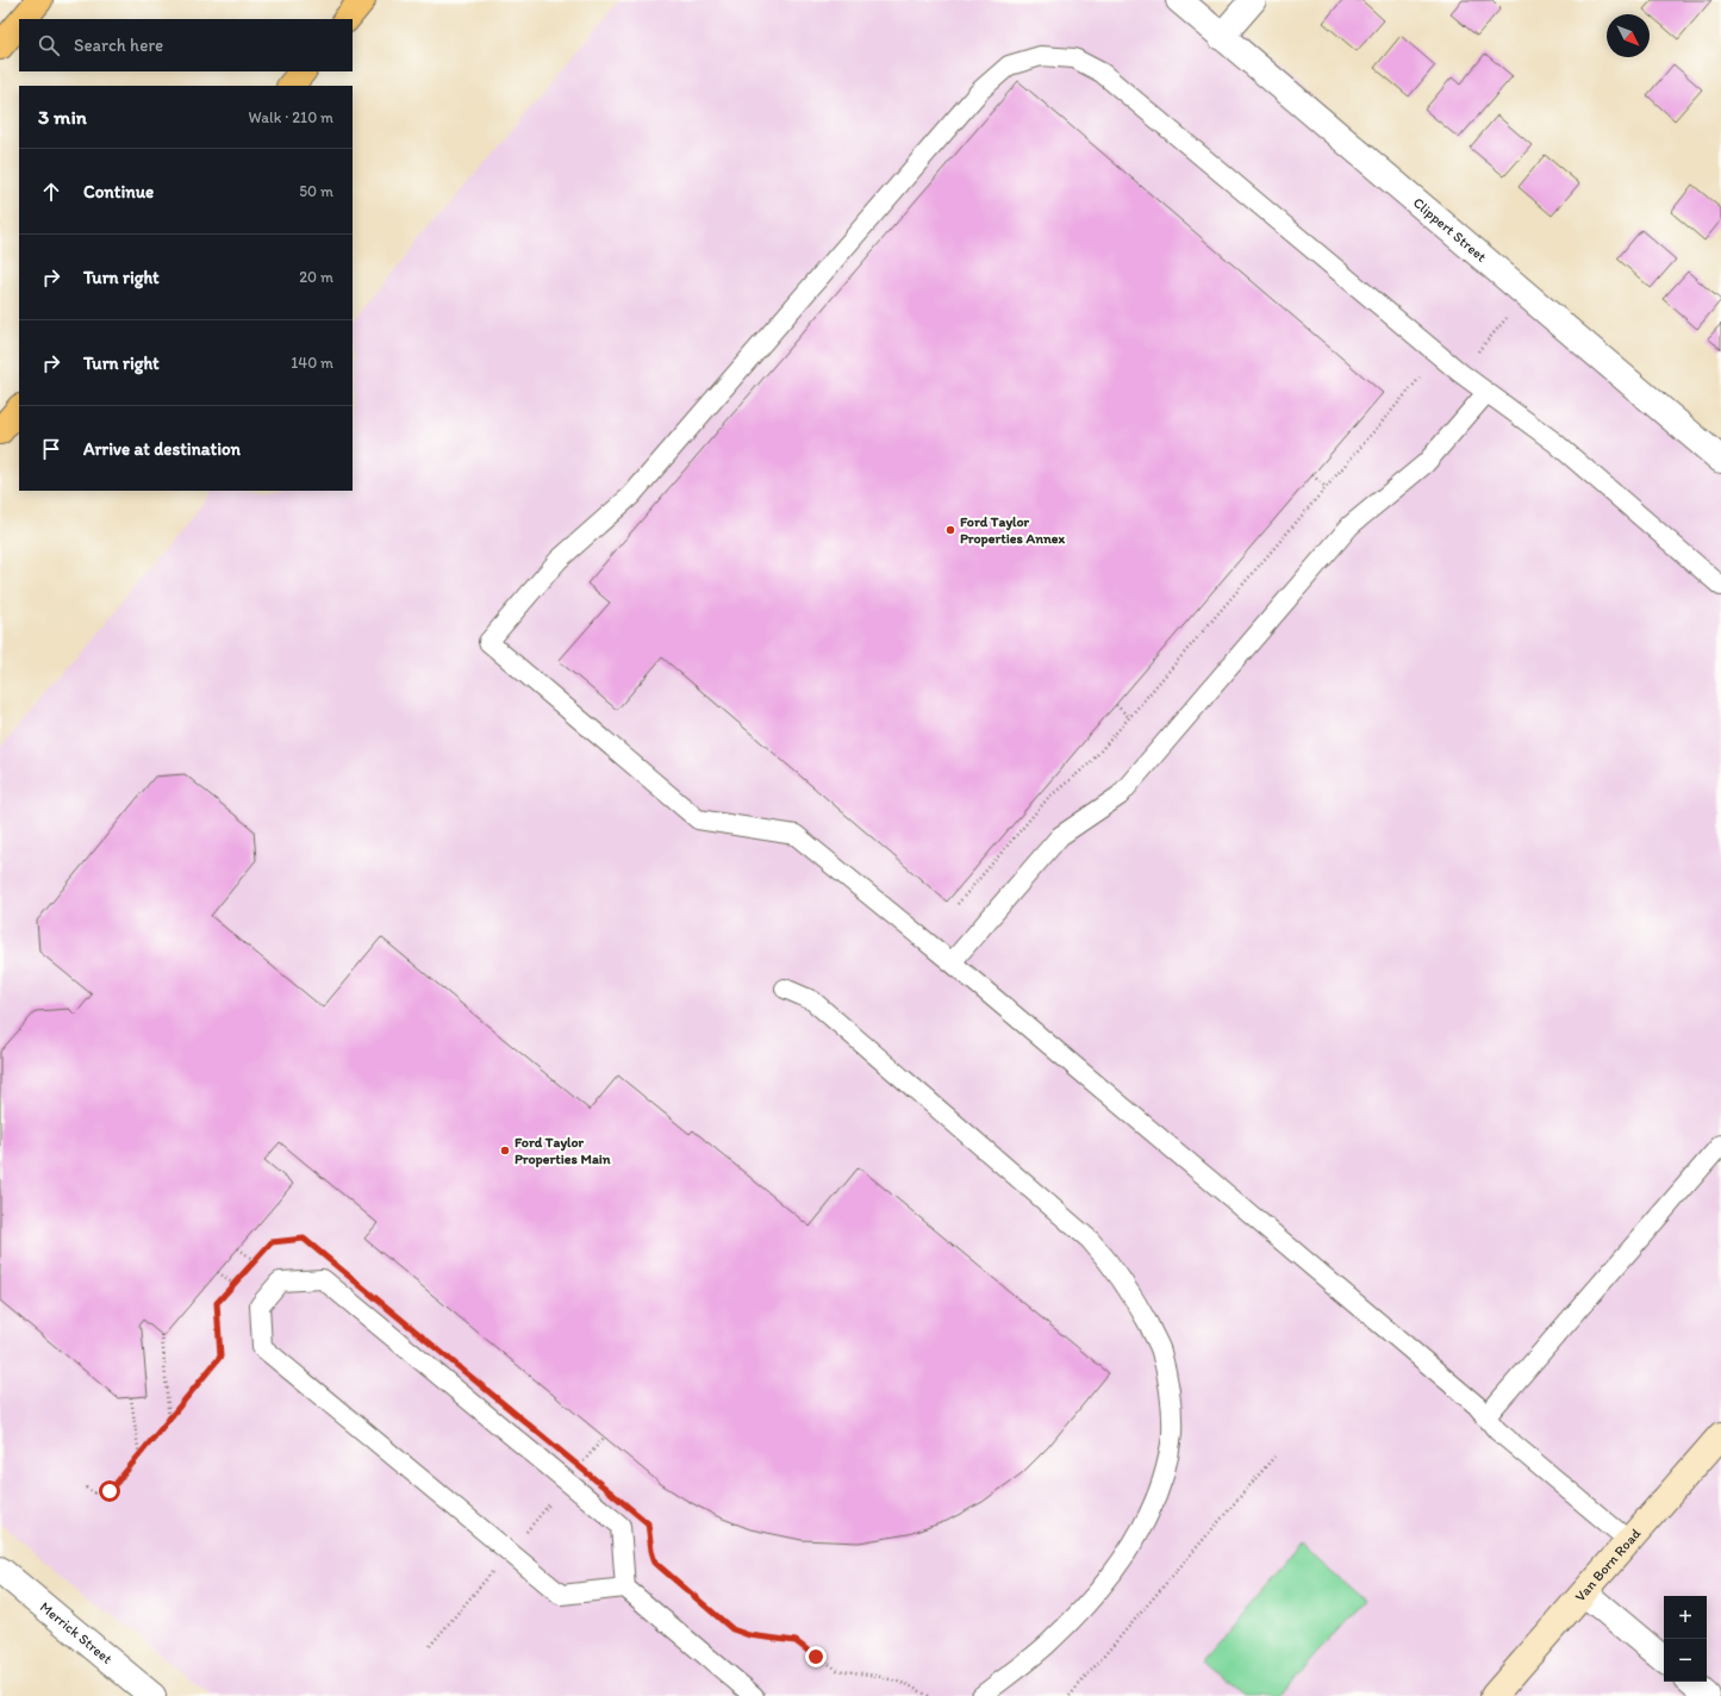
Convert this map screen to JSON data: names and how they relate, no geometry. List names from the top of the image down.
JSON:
{
  "streets": {
    "main road": ["Van Born Road"],
    "street": ["Clippert Street", "Merrick Street"]
  },
  "places": ["Ford Taylor Properties Annex", "Ford Taylor Properties Main"],
  "north": "bottom right",
  "page": {
    "search": "Search here",
    "heading": ["3 min", "Walk · 210 m"],
    "list": [
      ["Continue", "50 m"],
      ["Turn right", "20 m"],
      ["Turn right", "140 m"],
      "Arrive at destination"
    ],
    "map_buttons": ["+", "−"]
  }
}
